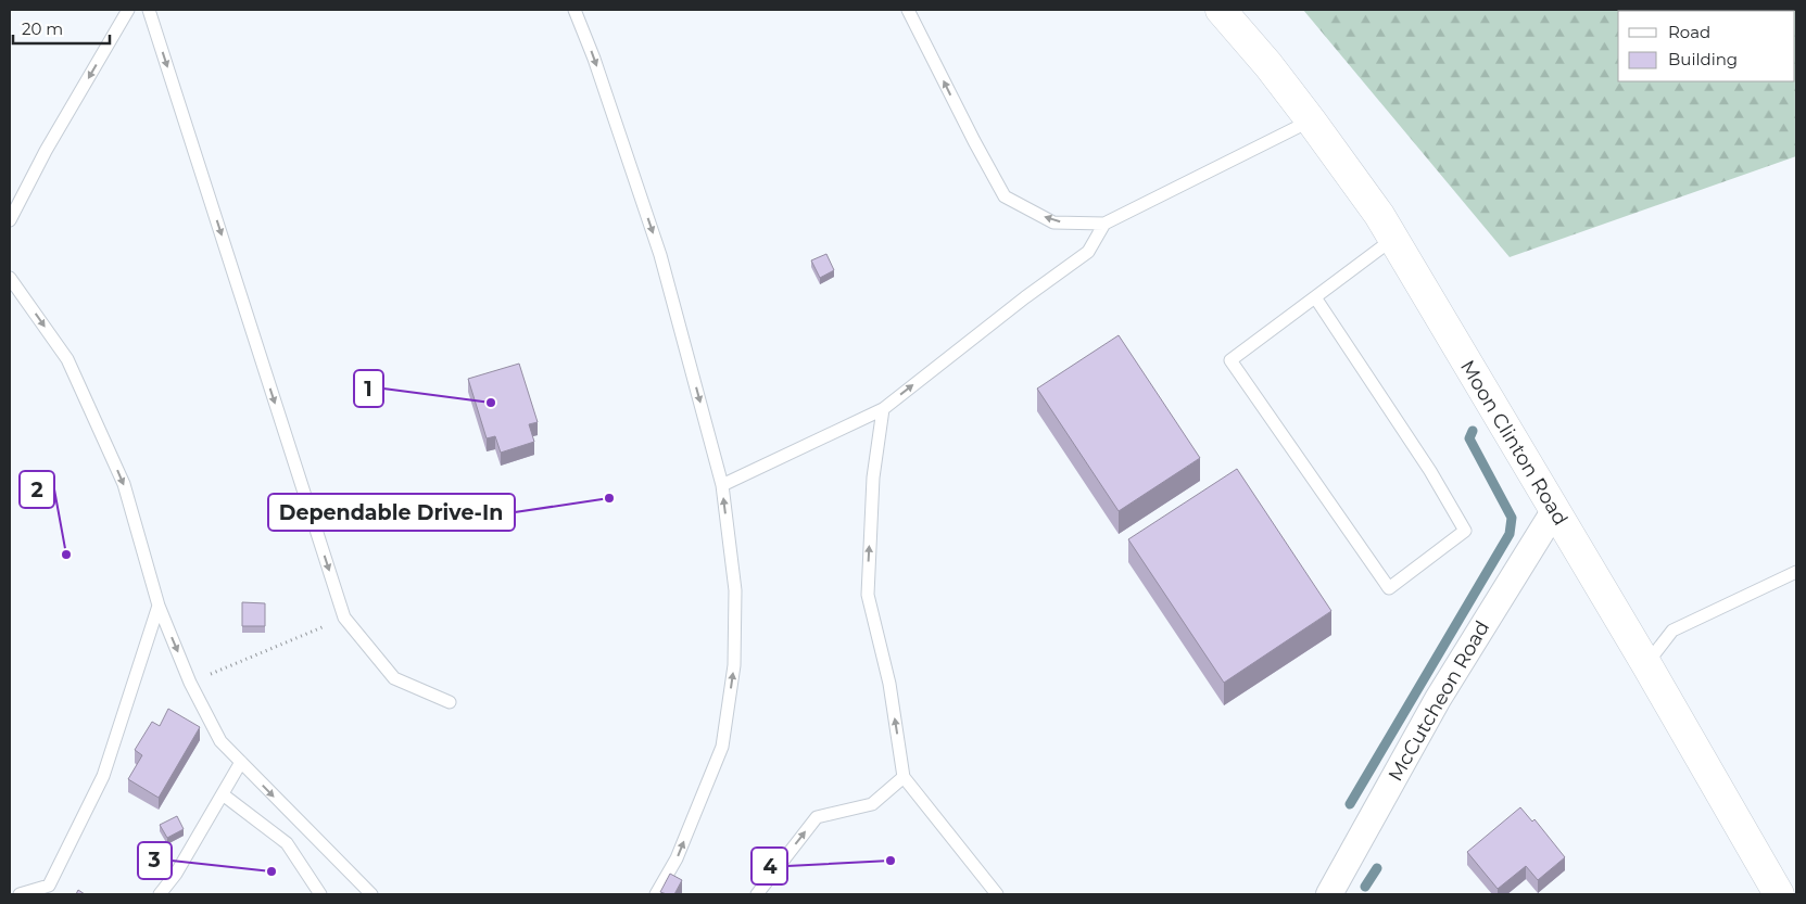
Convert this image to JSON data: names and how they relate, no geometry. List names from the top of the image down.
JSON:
{
  "streets": {
    "street": ["Moon Clinton Road", "McCutcheon Road"]
  },
  "crossings": [
    ["Moon Clinton Road", "McCutcheon Road"]
  ],
  "places": [
    "1",
    "Dependable Drive-In",
    "2",
    "4",
    "3"
  ],
  "legend": ["Road", "Building"],
  "scale_bar": "20 m"
}
